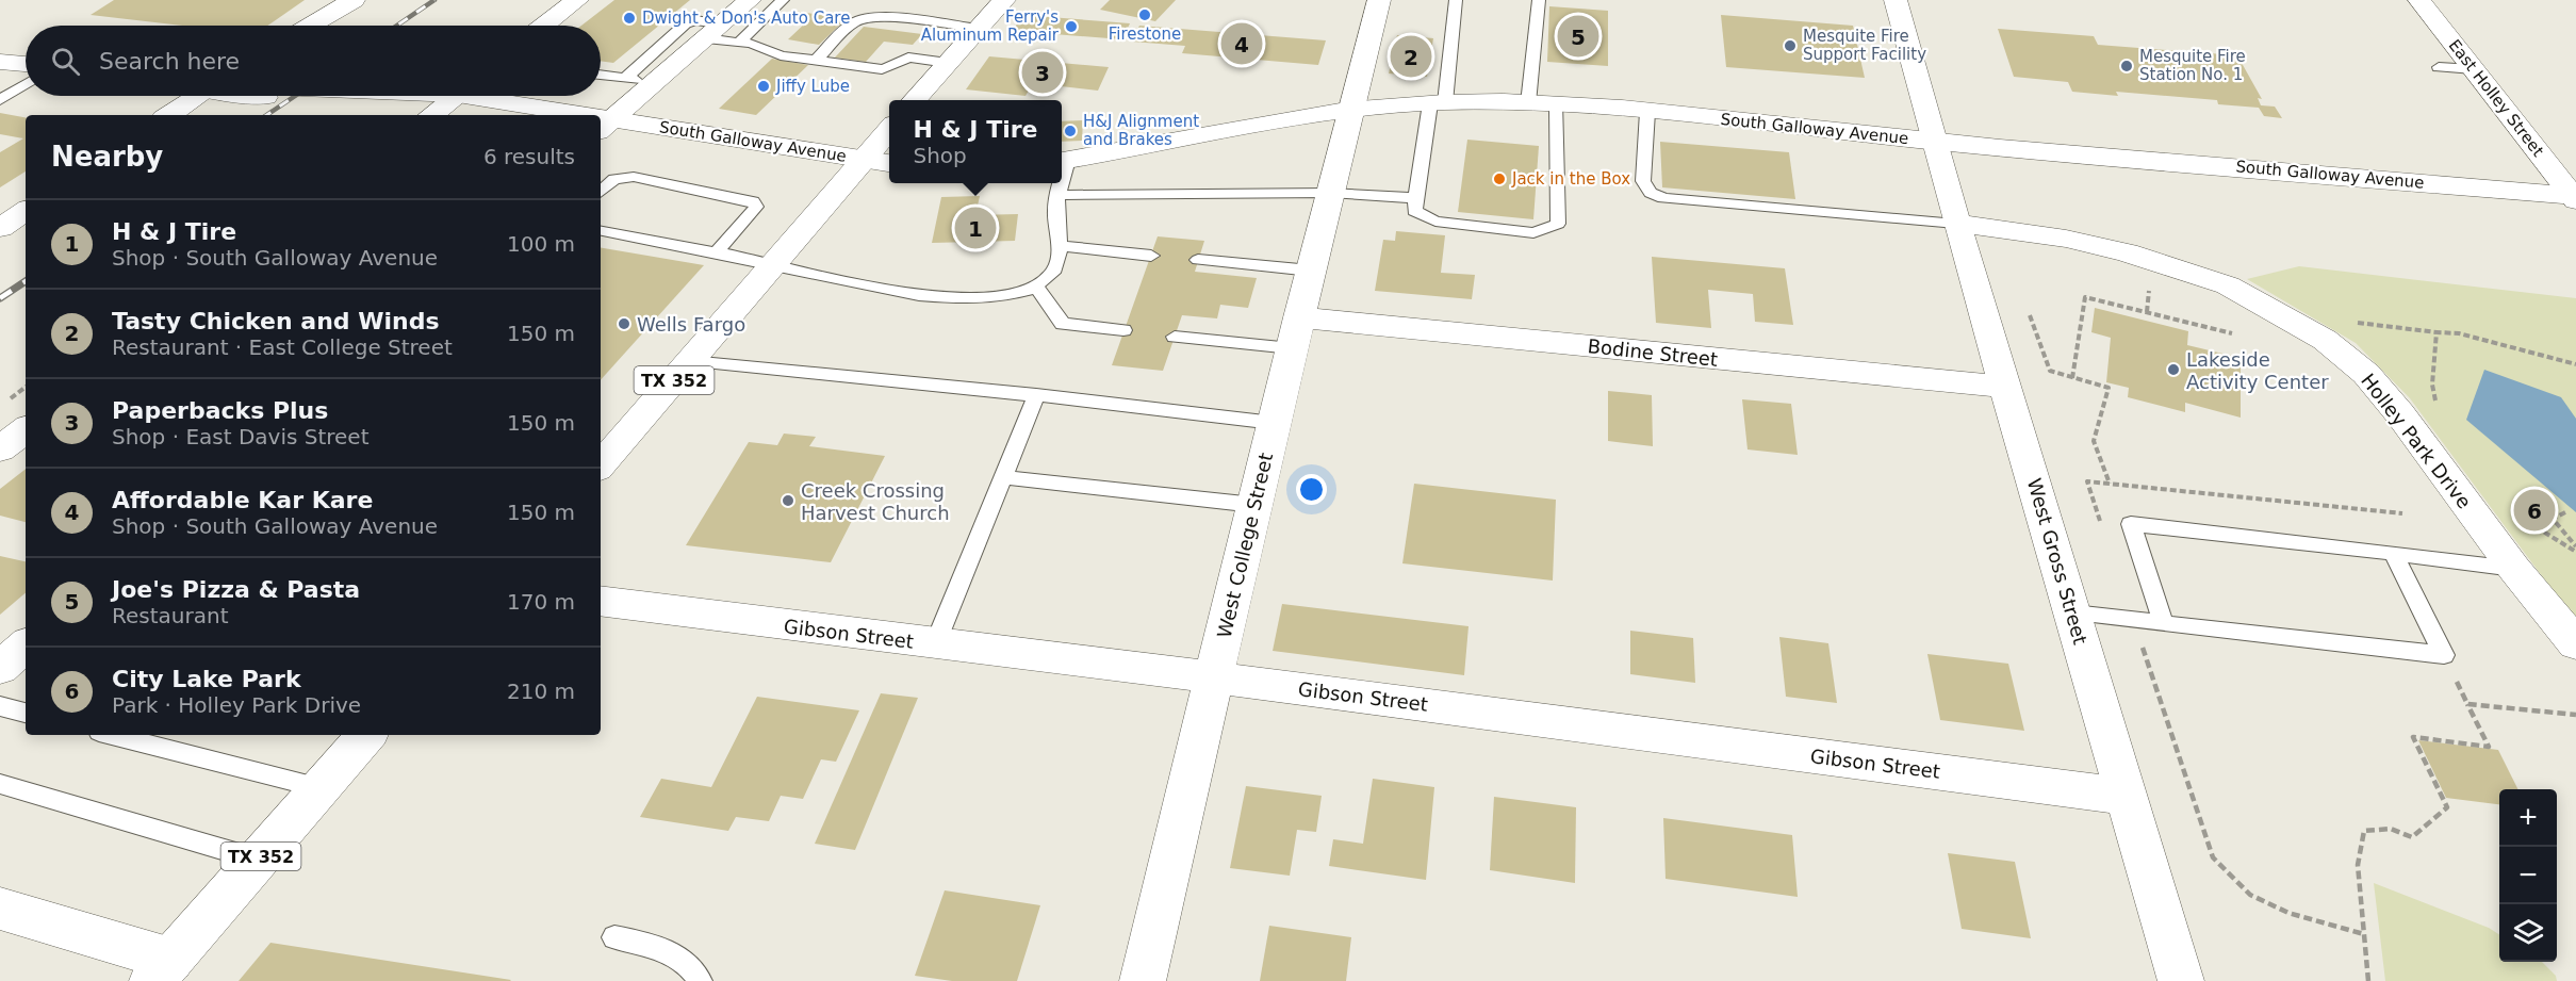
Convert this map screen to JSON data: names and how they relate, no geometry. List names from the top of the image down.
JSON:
{
  "streets": {
    "street": [
      "East Holley Street",
      "South Galloway Avenue",
      "Bodine Street",
      "TX 352",
      "Holley Park Drive",
      "West College Street",
      "West Gross Street",
      "Gibson Street"
    ]
  },
  "crossings": [
    ["East Holley Street", "South Galloway Avenue"],
    ["South Galloway Avenue", "TX 352"],
    ["South Galloway Avenue", "West College Street"],
    ["South Galloway Avenue", "West Gross Street"],
    ["Bodine Street", "West College Street"],
    ["Bodine Street", "West Gross Street"],
    ["Holley Park Drive", "West Gross Street"],
    ["West College Street", "Gibson Street"],
    ["West Gross Street", "Gibson Street"]
  ],
  "places": [
    "Firestone",
    "Dwight & Don's Auto Care",
    "Ferry's Aluminum Repair",
    "Mesquite Fire Support Facility",
    "Mesquite Fire Station No. 1",
    "Jiffy Lube",
    "H&J Alignment and Brakes",
    "Jack in the Box",
    "Wells Fargo",
    "Lakeside Activity Center",
    "Creek Crossing Harvest Church"
  ],
  "page": {
    "pins": [
      "5",
      "4",
      "2",
      "3",
      "1",
      "6"
    ],
    "search": "Search here",
    "popup": ["H & J Tire", "Shop"],
    "heading": ["Nearby", "6 results"],
    "list": [
      {
        "mark": "1",
        "name": "H & J Tire",
        "note": "Shop · South Galloway Avenue",
        "value": "100 m"
      },
      {
        "mark": "2",
        "name": "Tasty Chicken and Winds",
        "note": "Restaurant · East College Street",
        "value": "150 m"
      },
      {
        "mark": "3",
        "name": "Paperbacks Plus",
        "note": "Shop · East Davis Street",
        "value": "150 m"
      },
      {
        "mark": "4",
        "name": "Affordable Kar Kare",
        "note": "Shop · South Galloway Avenue",
        "value": "150 m"
      },
      {
        "mark": "5",
        "name": "Joe's Pizza & Pasta",
        "note": "Restaurant",
        "value": "170 m"
      },
      {
        "mark": "6",
        "name": "City Lake Park",
        "note": "Park · Holley Park Drive",
        "value": "210 m"
      }
    ],
    "map_buttons": ["+", "−"]
  }
}
